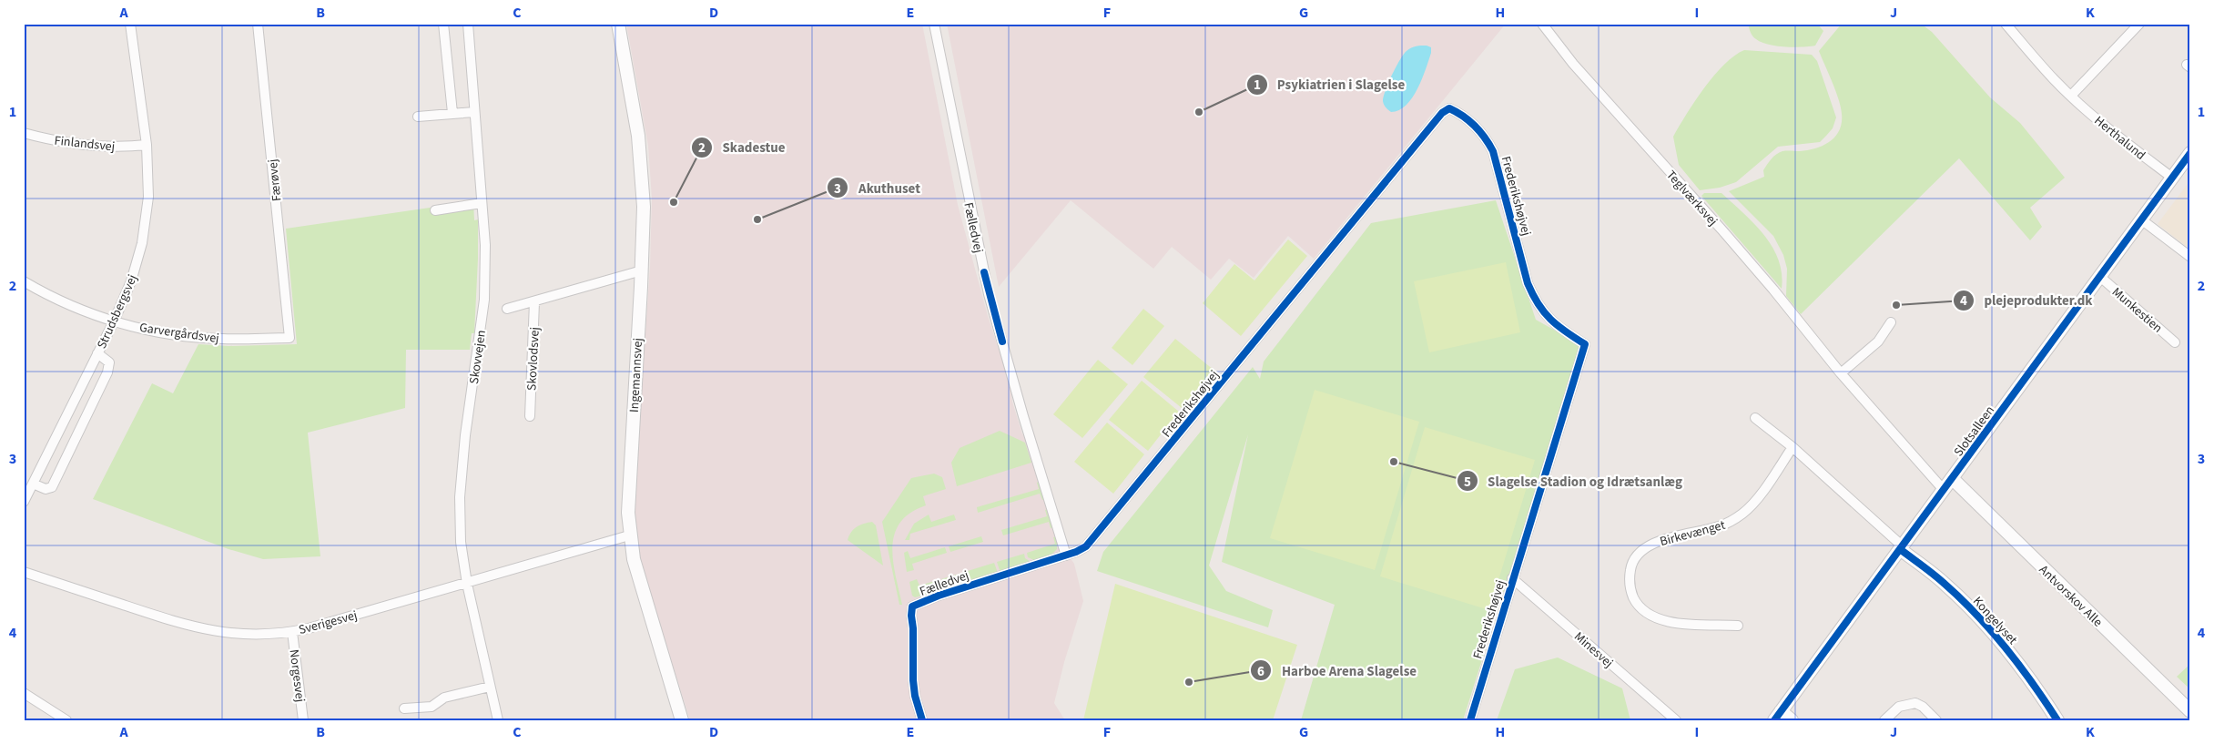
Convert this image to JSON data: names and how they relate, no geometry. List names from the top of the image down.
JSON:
{
  "streets": {
    "street": [
      "Herthalund",
      "Finlandsvej",
      "Færøvej",
      "Frederikshøjvej",
      "Teglværksvej",
      "Fælledvej",
      "Munkestien",
      "Strudsbergsvej",
      "Garvergårdsvej",
      "Skovvejen",
      "Skovlodsvej",
      "Ingemannsvej",
      "Slotsalleen",
      "Birkevænget",
      "Antvorskov Alle",
      "Kongelyset",
      "Sverigesvej",
      "Minesvej",
      "Norgesvej"
    ]
  },
  "crossings": [
    ["Herthalund", "Slotsalleen"],
    ["Finlandsvej", "Strudsbergsvej"],
    ["Færøvej", "Garvergårdsvej"],
    ["Frederikshøjvej", "Fælledvej"],
    ["Frederikshøjvej", "Minesvej"],
    ["Teglværksvej", "Slotsalleen"],
    ["Munkestien", "Slotsalleen"],
    ["Strudsbergsvej", "Garvergårdsvej"],
    ["Skovvejen", "Sverigesvej"],
    ["Ingemannsvej", "Sverigesvej"],
    ["Slotsalleen", "Antvorskov Alle"],
    ["Slotsalleen", "Kongelyset"],
    ["Sverigesvej", "Norgesvej"]
  ],
  "places": [
    "Psykiatrien i Slagelse",
    "Skadestue",
    "Akuthuset",
    "plejeprodukter.dk",
    "Slagelse Stadion og Idrætsanlæg",
    "Harboe Arena Slagelse"
  ],
  "grid": {
    "columns": [
      "A",
      "B",
      "C",
      "D",
      "E",
      "F",
      "G",
      "H",
      "I",
      "J",
      "K"
    ],
    "rows": [
      "1",
      "2",
      "3",
      "4"
    ]
  }
}
